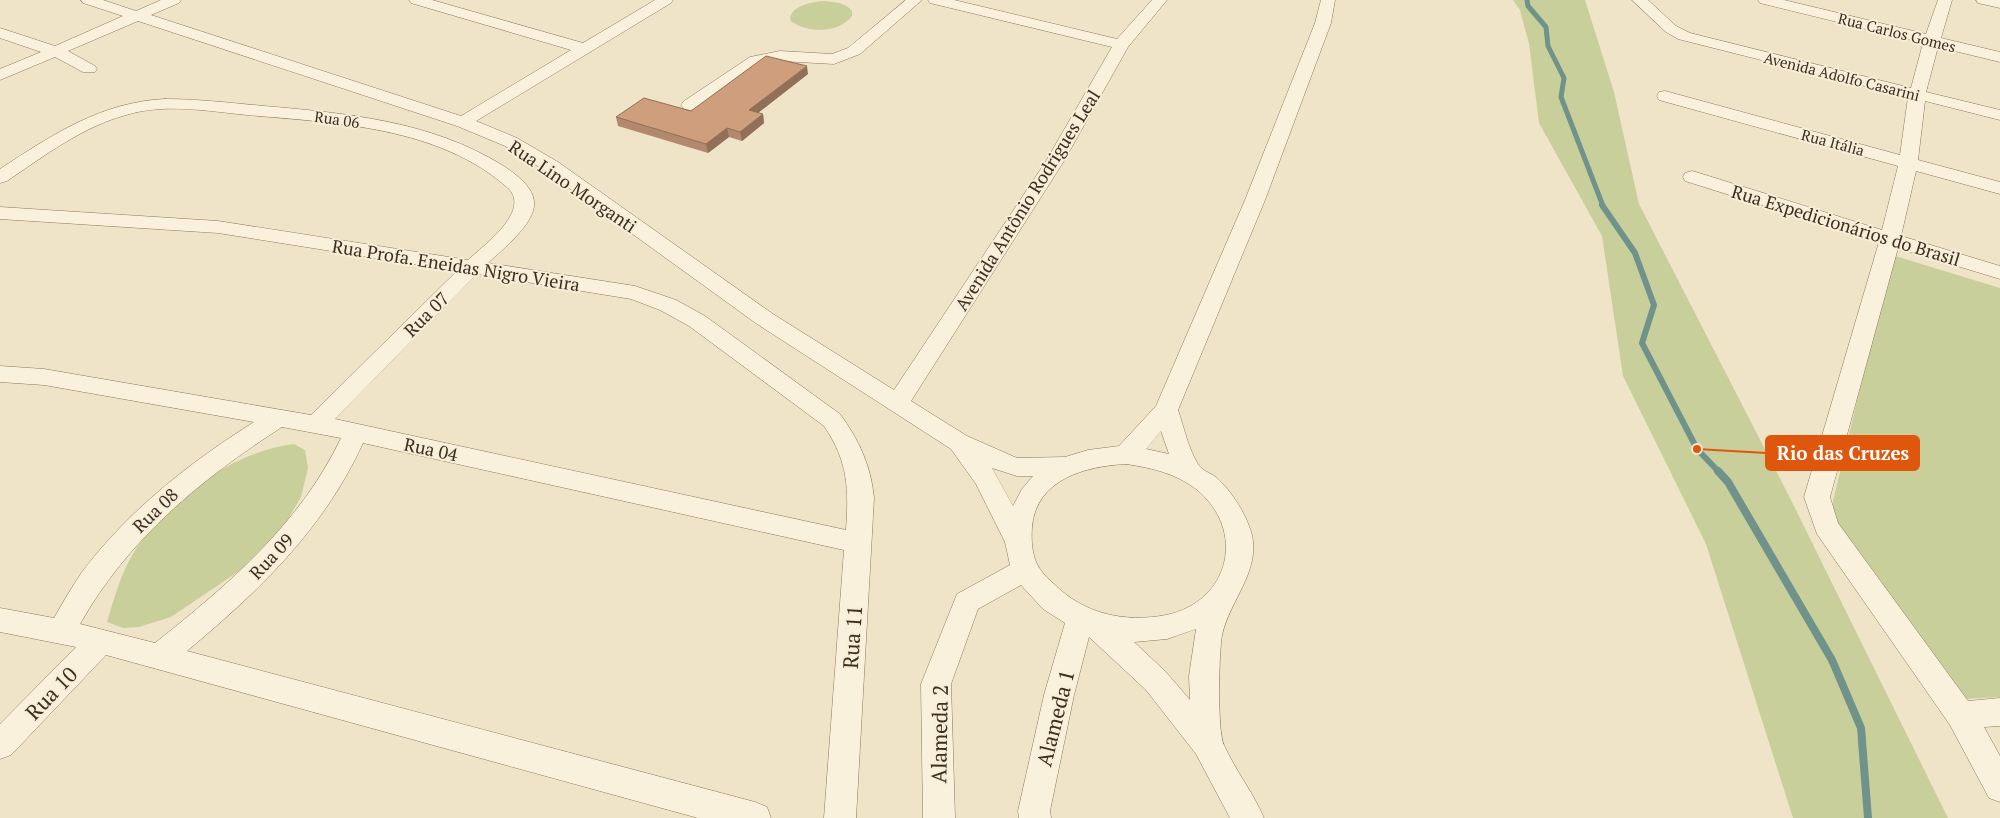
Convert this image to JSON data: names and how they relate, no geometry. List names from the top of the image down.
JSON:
{
  "streets": {
    "street": [
      "Rua Carlos Gomes",
      "Avenida Adolfo Casarini",
      "Rua 06",
      "Rua Itália",
      "Rua Lino Morganti",
      "Avenida Antônio Rodrigues Leal",
      "Rua Expedicionários do Brasil",
      "Rua Profa. Eneidas Nigro Vieira",
      "Rua 07",
      "Rua 04",
      "Rua 08",
      "Rua 09",
      "Rua 11",
      "Rua 10",
      "Alameda 1",
      "Alameda 2"
    ]
  },
  "crossings": [
    ["Rua 06", "Rua 07"],
    ["Rua Lino Morganti", "Avenida Antônio Rodrigues Leal"],
    ["Rua Profa. Eneidas Nigro Vieira", "Rua 07"],
    ["Rua Profa. Eneidas Nigro Vieira", "Rua 11"],
    ["Rua 07", "Rua 04"],
    ["Rua 04", "Rua 08"],
    ["Rua 04", "Rua 09"],
    ["Rua 04", "Rua 11"]
  ],
  "places": ["Rio das Cruzes"]
}
